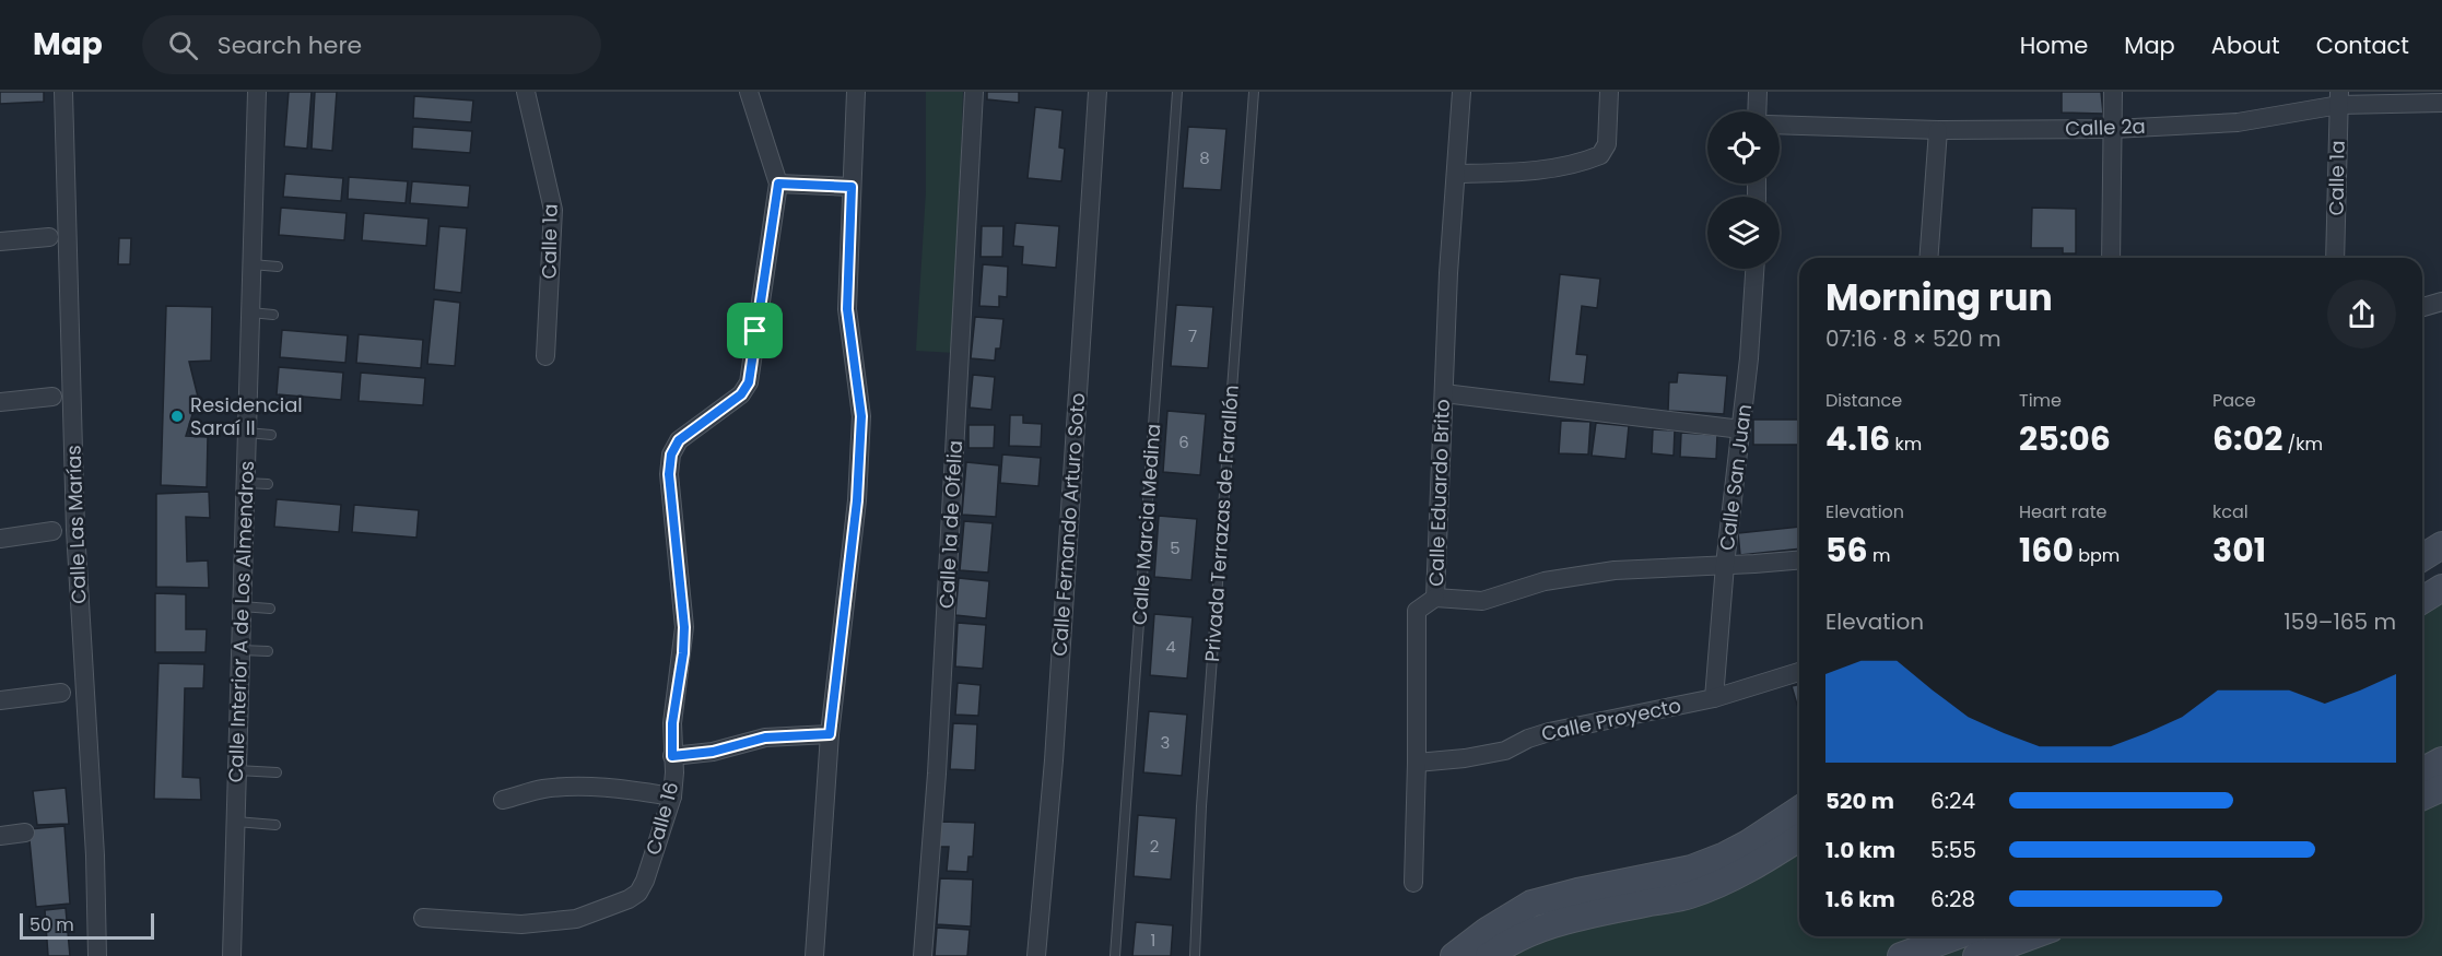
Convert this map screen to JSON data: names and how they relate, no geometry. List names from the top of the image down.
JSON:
{
  "streets": {
    "street": [
      "Calle 2a",
      "Calle 1a",
      "Calle San Juan",
      "Calle Eduardo Brito",
      "Calle Las Marías",
      "Calle 1a de Ofelia",
      "Calle Fernando Arturo Soto",
      "Calle Interior A de Los Almendros",
      "Calle Proyecto",
      "Calle 16"
    ],
    "lane": ["Privada Terrazas de Farallón", "Calle Marcia Medina"]
  },
  "crossings": [
    ["Calle 2a", "Calle 1a"],
    ["Calle San Juan", "Calle Proyecto"],
    ["Calle Eduardo Brito", "Calle Proyecto"]
  ],
  "places": ["Residencial Saraí II"],
  "house_numbers": [
    "8",
    "7",
    "6",
    "5",
    "4",
    "3",
    "2",
    "1"
  ],
  "scale_bar": "50 m",
  "page": {
    "header": "Map",
    "search": "Search here",
    "nav": [
      "Home",
      "Map",
      "About",
      "Contact"
    ],
    "heading": ["Morning run", "07:16 · 8 × 520 m"],
    "stats": [
      ["Distance", "4.16 km"],
      ["Time", "25:06"],
      ["Pace", "6:02 /km"],
      ["Elevation", "56 m"],
      ["Heart rate", "160 bpm"],
      ["kcal", "301"]
    ],
    "chart": ["Elevation", "159–165 m"],
    "list": [
      {
        "name": "520 m",
        "note": "6:24"
      },
      {
        "name": "1.0 km",
        "note": "5:55"
      },
      {
        "name": "1.6 km",
        "note": "6:28"
      }
    ],
    "scale": "50 m"
  }
}
